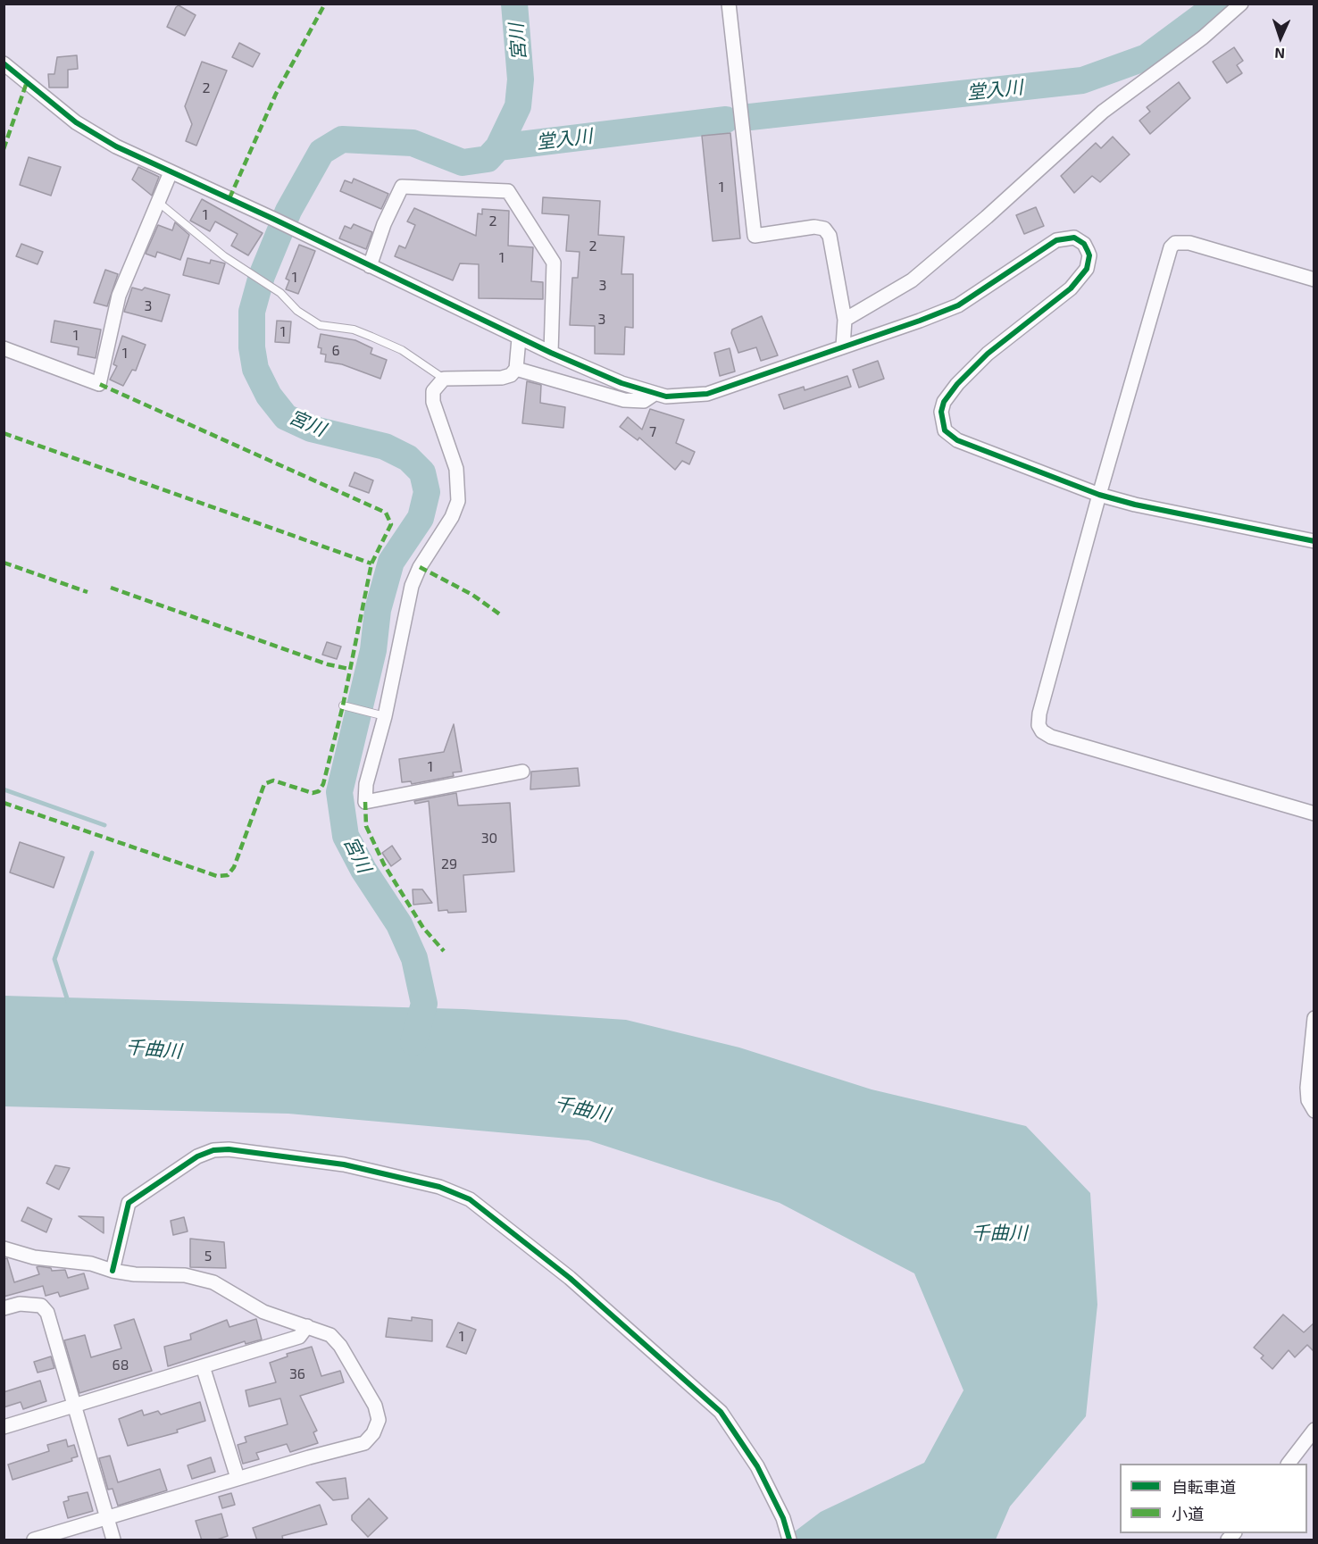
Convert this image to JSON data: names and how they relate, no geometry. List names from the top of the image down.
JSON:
{
  "water": ["宮川", "堂入川", "千曲川"],
  "house_numbers": [
    "2",
    "1",
    "1",
    "2",
    "2",
    "1",
    "1",
    "3",
    "3",
    "3",
    "1",
    "1",
    "6",
    "1",
    "7",
    "1",
    "30",
    "29",
    "5",
    "1",
    "68",
    "36"
  ],
  "legend": ["自転車道", "小道"],
  "north": "bottom"
}
